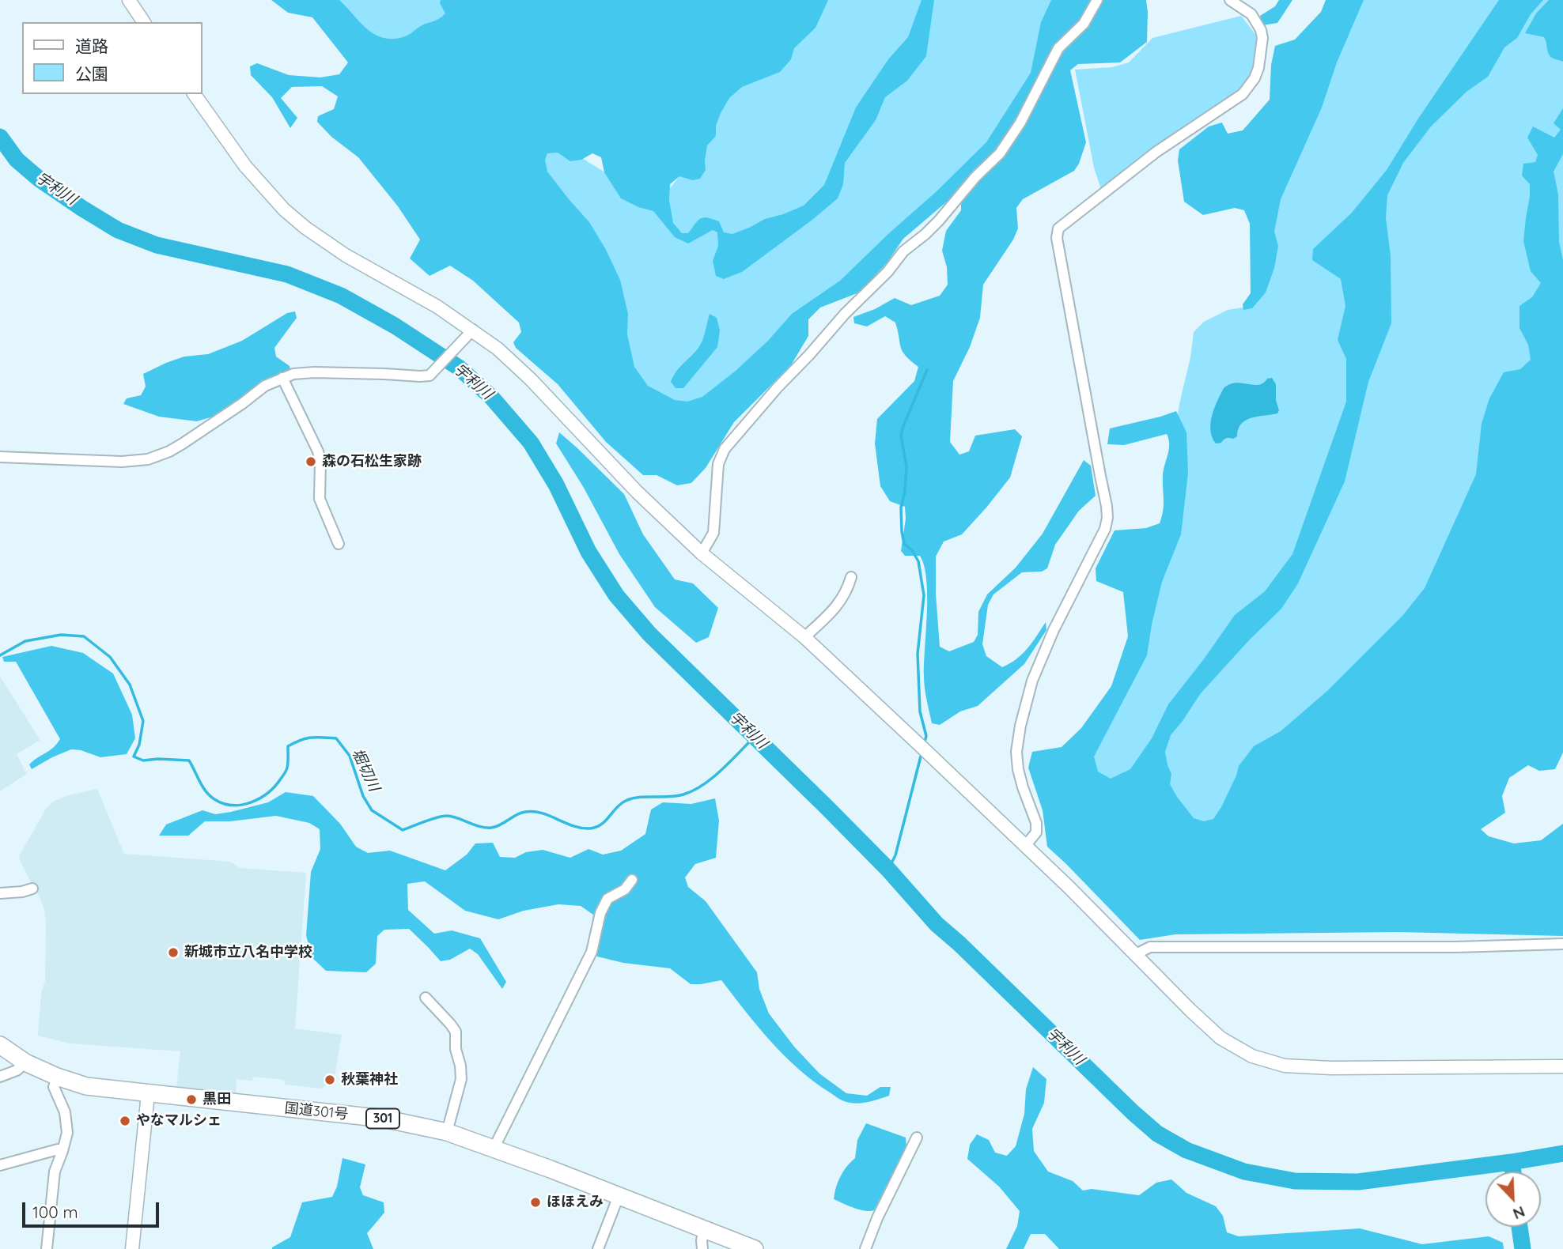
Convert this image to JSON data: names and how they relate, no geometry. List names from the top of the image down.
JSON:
{
  "streets": {
    "highway": ["国道301号", "301"]
  },
  "water": ["宇利川", "堀切川"],
  "places": [
    "森の石松生家跡",
    "新城市立八名中学校",
    "秋葉神社",
    "黒田",
    "やなマルシェ",
    "ほほえみ"
  ],
  "legend": ["道路", "公園"],
  "scale_bar": "100 m",
  "north": "bottom right"
}
